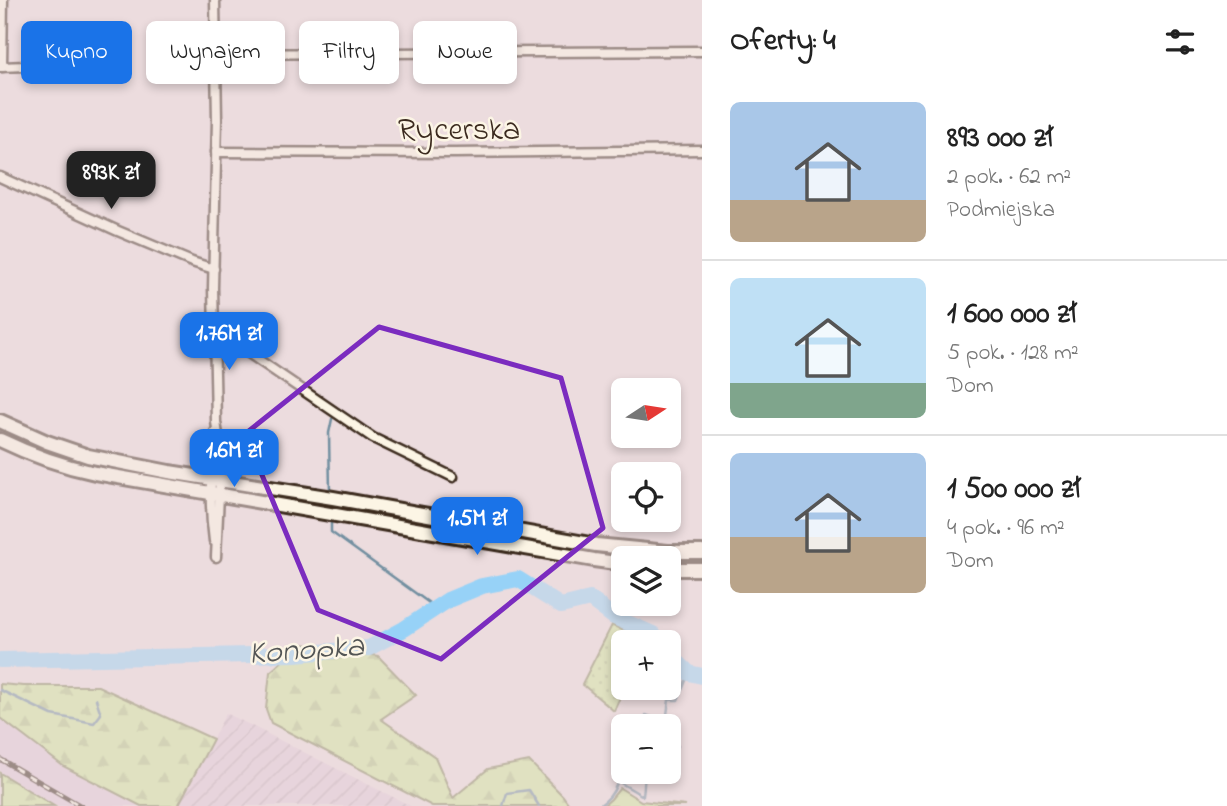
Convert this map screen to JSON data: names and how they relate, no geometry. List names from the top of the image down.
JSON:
{
  "streets": {
    "street": ["Rycerska"]
  },
  "water": ["Konopka"],
  "north": "right",
  "page": {
    "heading": "Oferty: 4",
    "chip": [
      "Kupno",
      "Wynajem",
      "Filtry",
      "Nowe"
    ],
    "list": [
      {
        "name": "893 000 zł",
        "note": "2 pok. · 62 m² · Podmiejska"
      },
      {
        "name": "1 600 000 zł",
        "note": "5 pok. · 128 m² · Dom"
      },
      {
        "name": "1 500 000 zł",
        "note": "4 pok. · 96 m² · Dom"
      }
    ],
    "price": [
      "893K zł",
      "1.76M zł",
      "1.6M zł",
      "1.5M zł"
    ],
    "map_buttons": ["+", "−"]
  }
}
